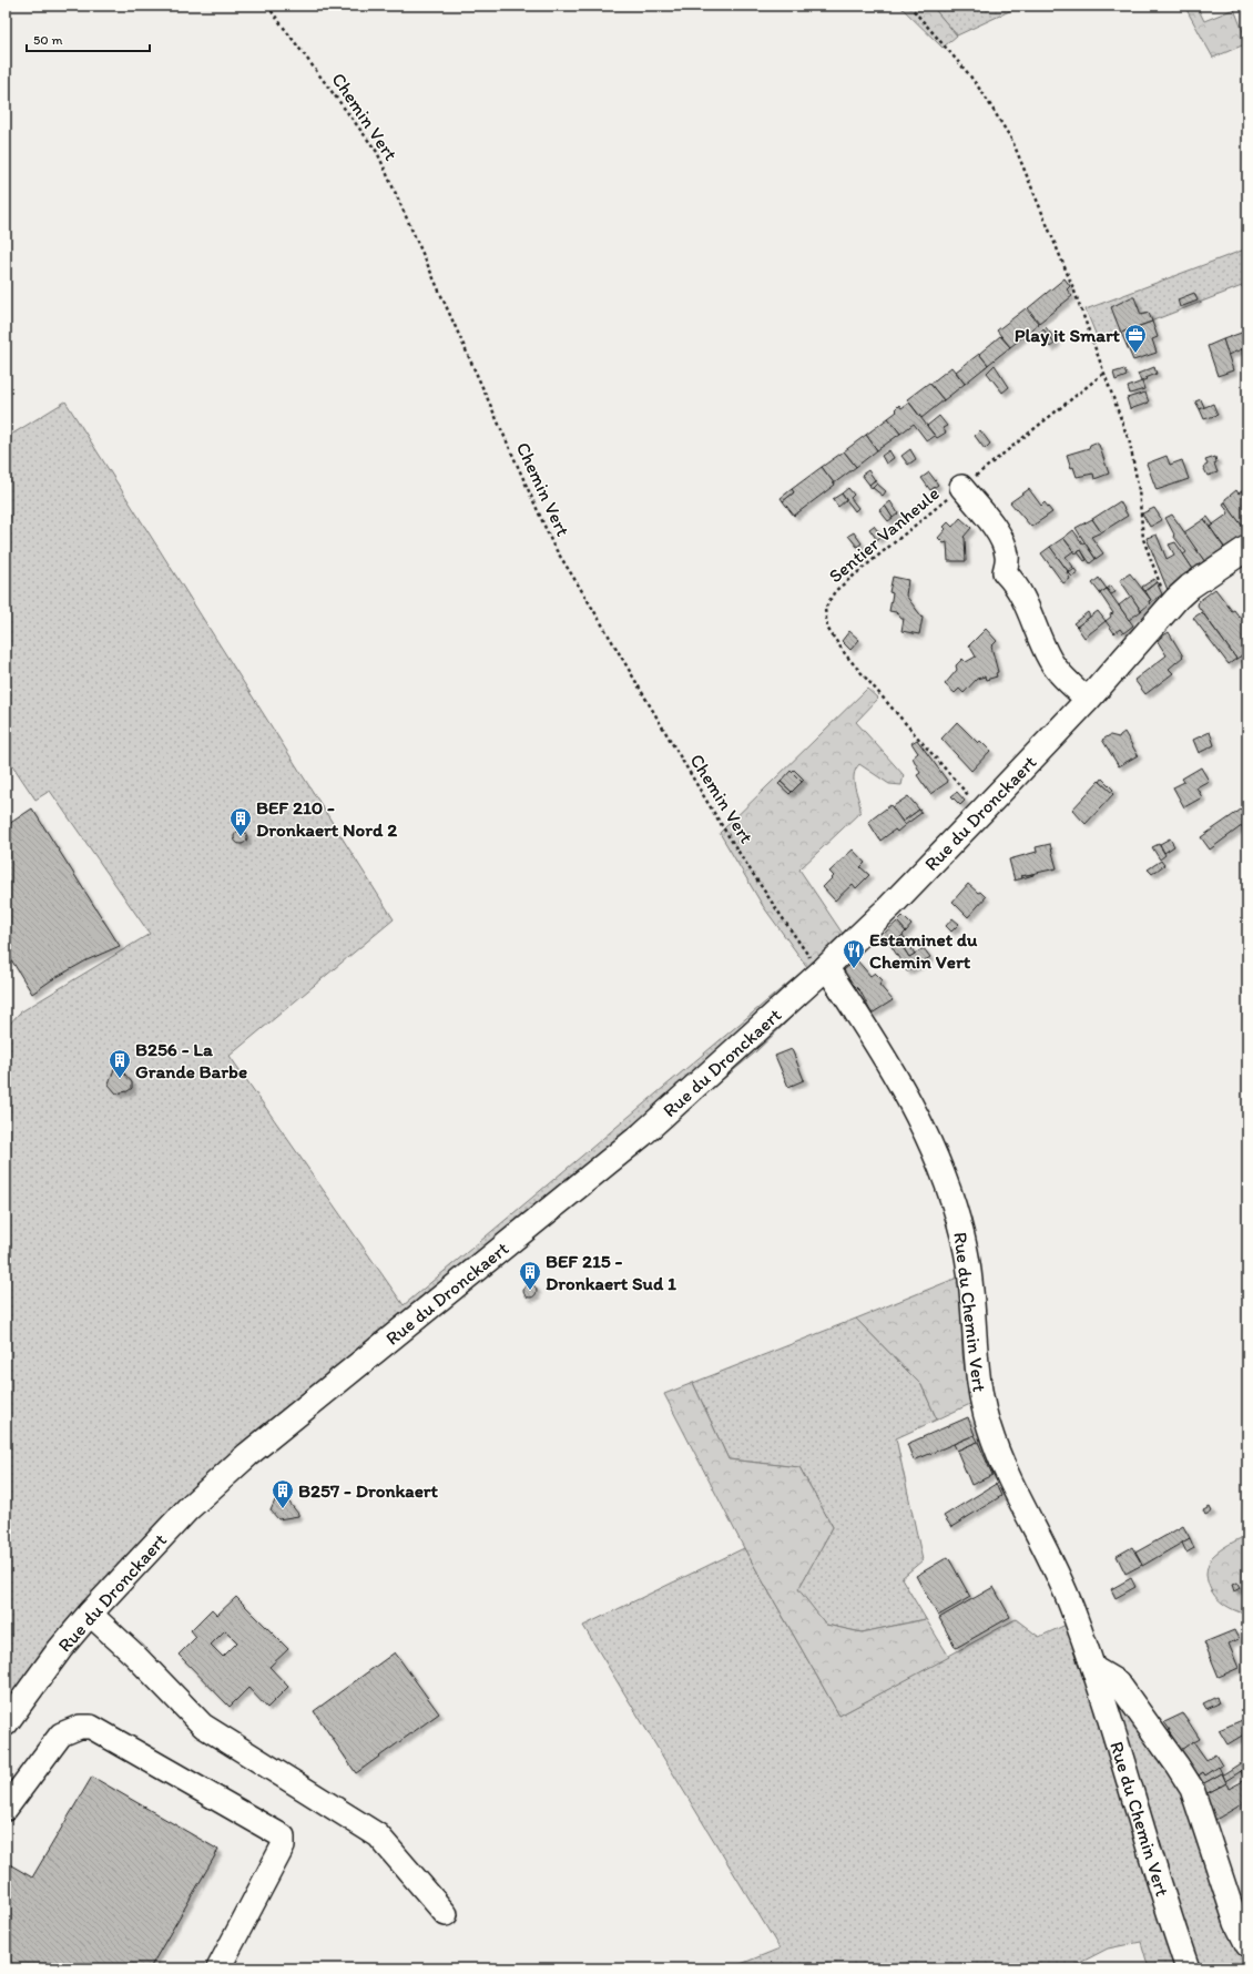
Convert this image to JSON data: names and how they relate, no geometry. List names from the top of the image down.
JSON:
{
  "streets": {
    "main road": ["Rue du Dronckaert"],
    "street": ["Rue du Chemin Vert"],
    "path": ["Chemin Vert", "Sentier Vanheule"]
  },
  "crossings": [
    ["Chemin Vert", "Rue du Dronckaert"],
    ["Chemin Vert", "Rue du Chemin Vert"],
    ["Sentier Vanheule", "Rue du Dronckaert"],
    ["Rue du Dronckaert", "Rue du Chemin Vert"]
  ],
  "places": {
    "office": ["Play it Smart"],
    "building": [
      "BEF 210 - Dronkaert Nord 2",
      "B256 - La Grande Barbe",
      "BEF 215 - Dronkaert Sud 1",
      "B257 - Dronkaert"
    ],
    "restaurant": ["Estaminet du Chemin Vert"]
  },
  "scale_bar": "50 m"
}
